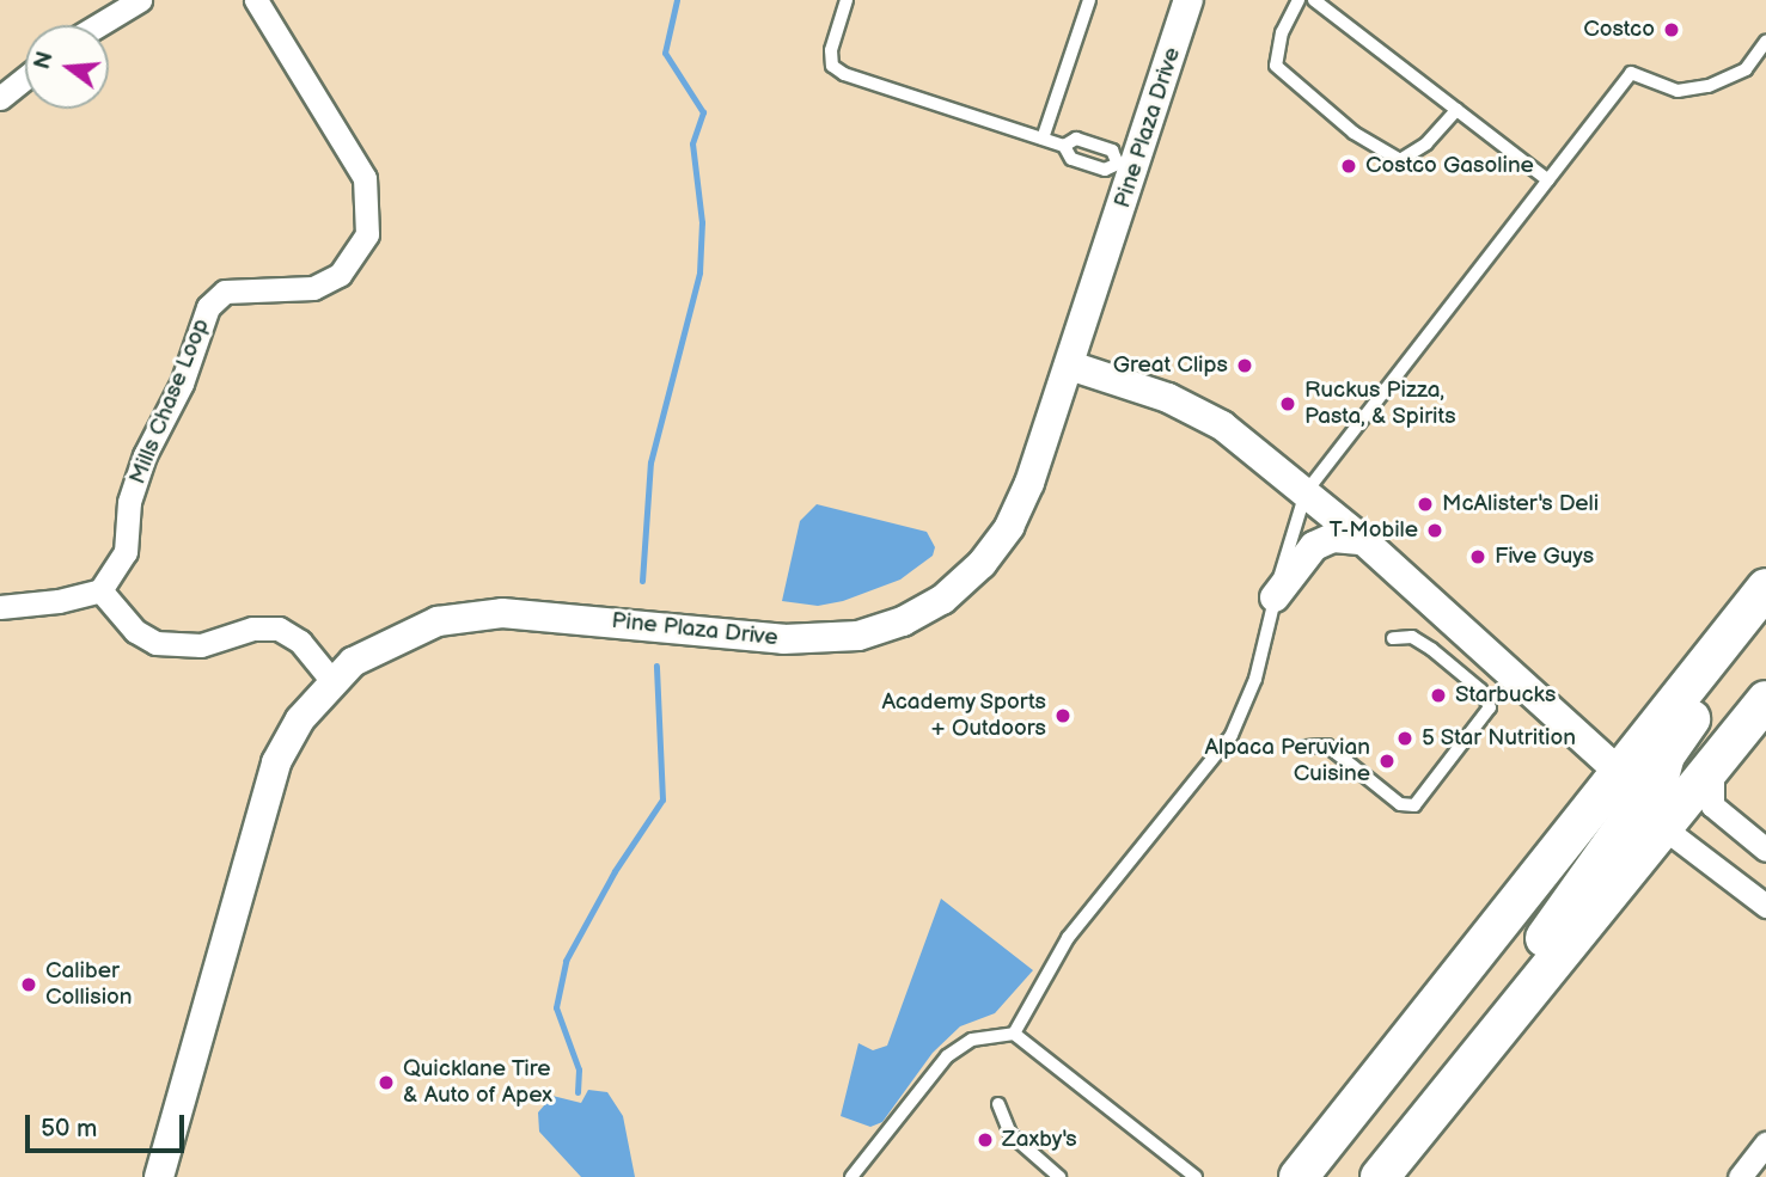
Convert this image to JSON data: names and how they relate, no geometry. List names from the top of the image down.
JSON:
{
  "streets": {
    "street": ["Pine Plaza Drive", "Mills Chase Loop"]
  },
  "places": [
    "Costco",
    "Costco Gasoline",
    "Great Clips",
    "Ruckus Pizza, Pasta, & Spirits",
    "McAlister's Deli",
    "T-Mobile",
    "Five Guys",
    "Starbucks",
    "Academy Sports + Outdoors",
    "5 Star Nutrition",
    "Alpaca Peruvian Cuisine",
    "Caliber Collision",
    "Quicklane Tire & Auto of Apex",
    "Zaxby's"
  ],
  "scale_bar": "50 m",
  "north": "left"
}
